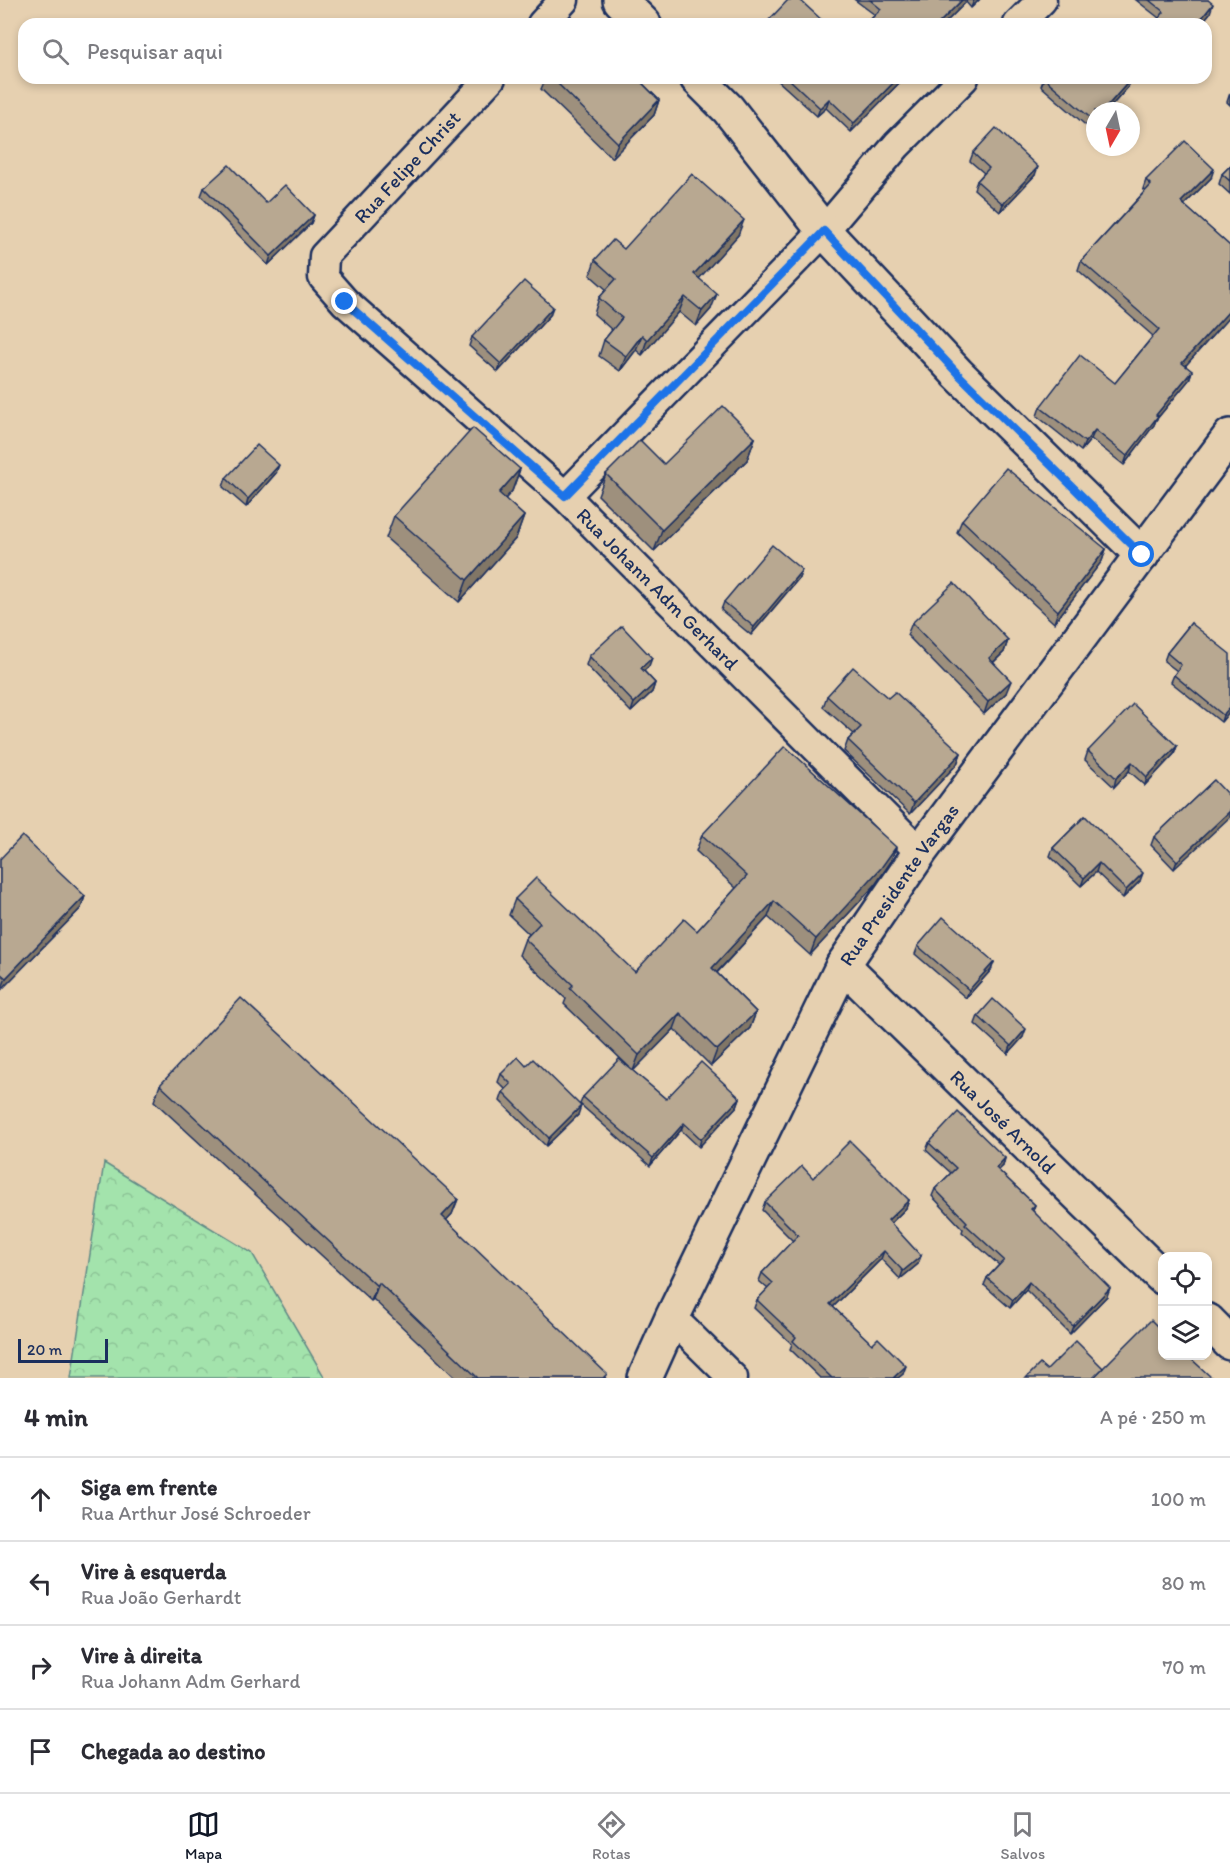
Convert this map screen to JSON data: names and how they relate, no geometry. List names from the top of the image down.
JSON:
{
  "streets": {
    "street": [
      "Rua Felipe Christ",
      "Rua Johann Adm Gerhard",
      "Rua Presidente Vargas",
      "Rua José Arnold"
    ]
  },
  "crossings": [
    ["Rua Felipe Christ", "Rua Johann Adm Gerhard"],
    ["Rua Johann Adm Gerhard", "Rua Presidente Vargas"],
    ["Rua Presidente Vargas", "Rua José Arnold"]
  ],
  "scale_bar": "20 m",
  "north": "bottom",
  "page": {
    "search": "Pesquisar aqui",
    "scale": "20 m",
    "heading": ["4 min", "A pé · 250 m"],
    "list": [
      ["Siga em frente", "Rua Arthur José Schroeder", "100 m"],
      ["Vire à esquerda", "Rua João Gerhardt", "80 m"],
      ["Vire à direita", "Rua Johann Adm Gerhard", "70 m"],
      "Chegada ao destino"
    ],
    "nav": ["Mapa", "Rotas", "Salvos"]
  }
}
